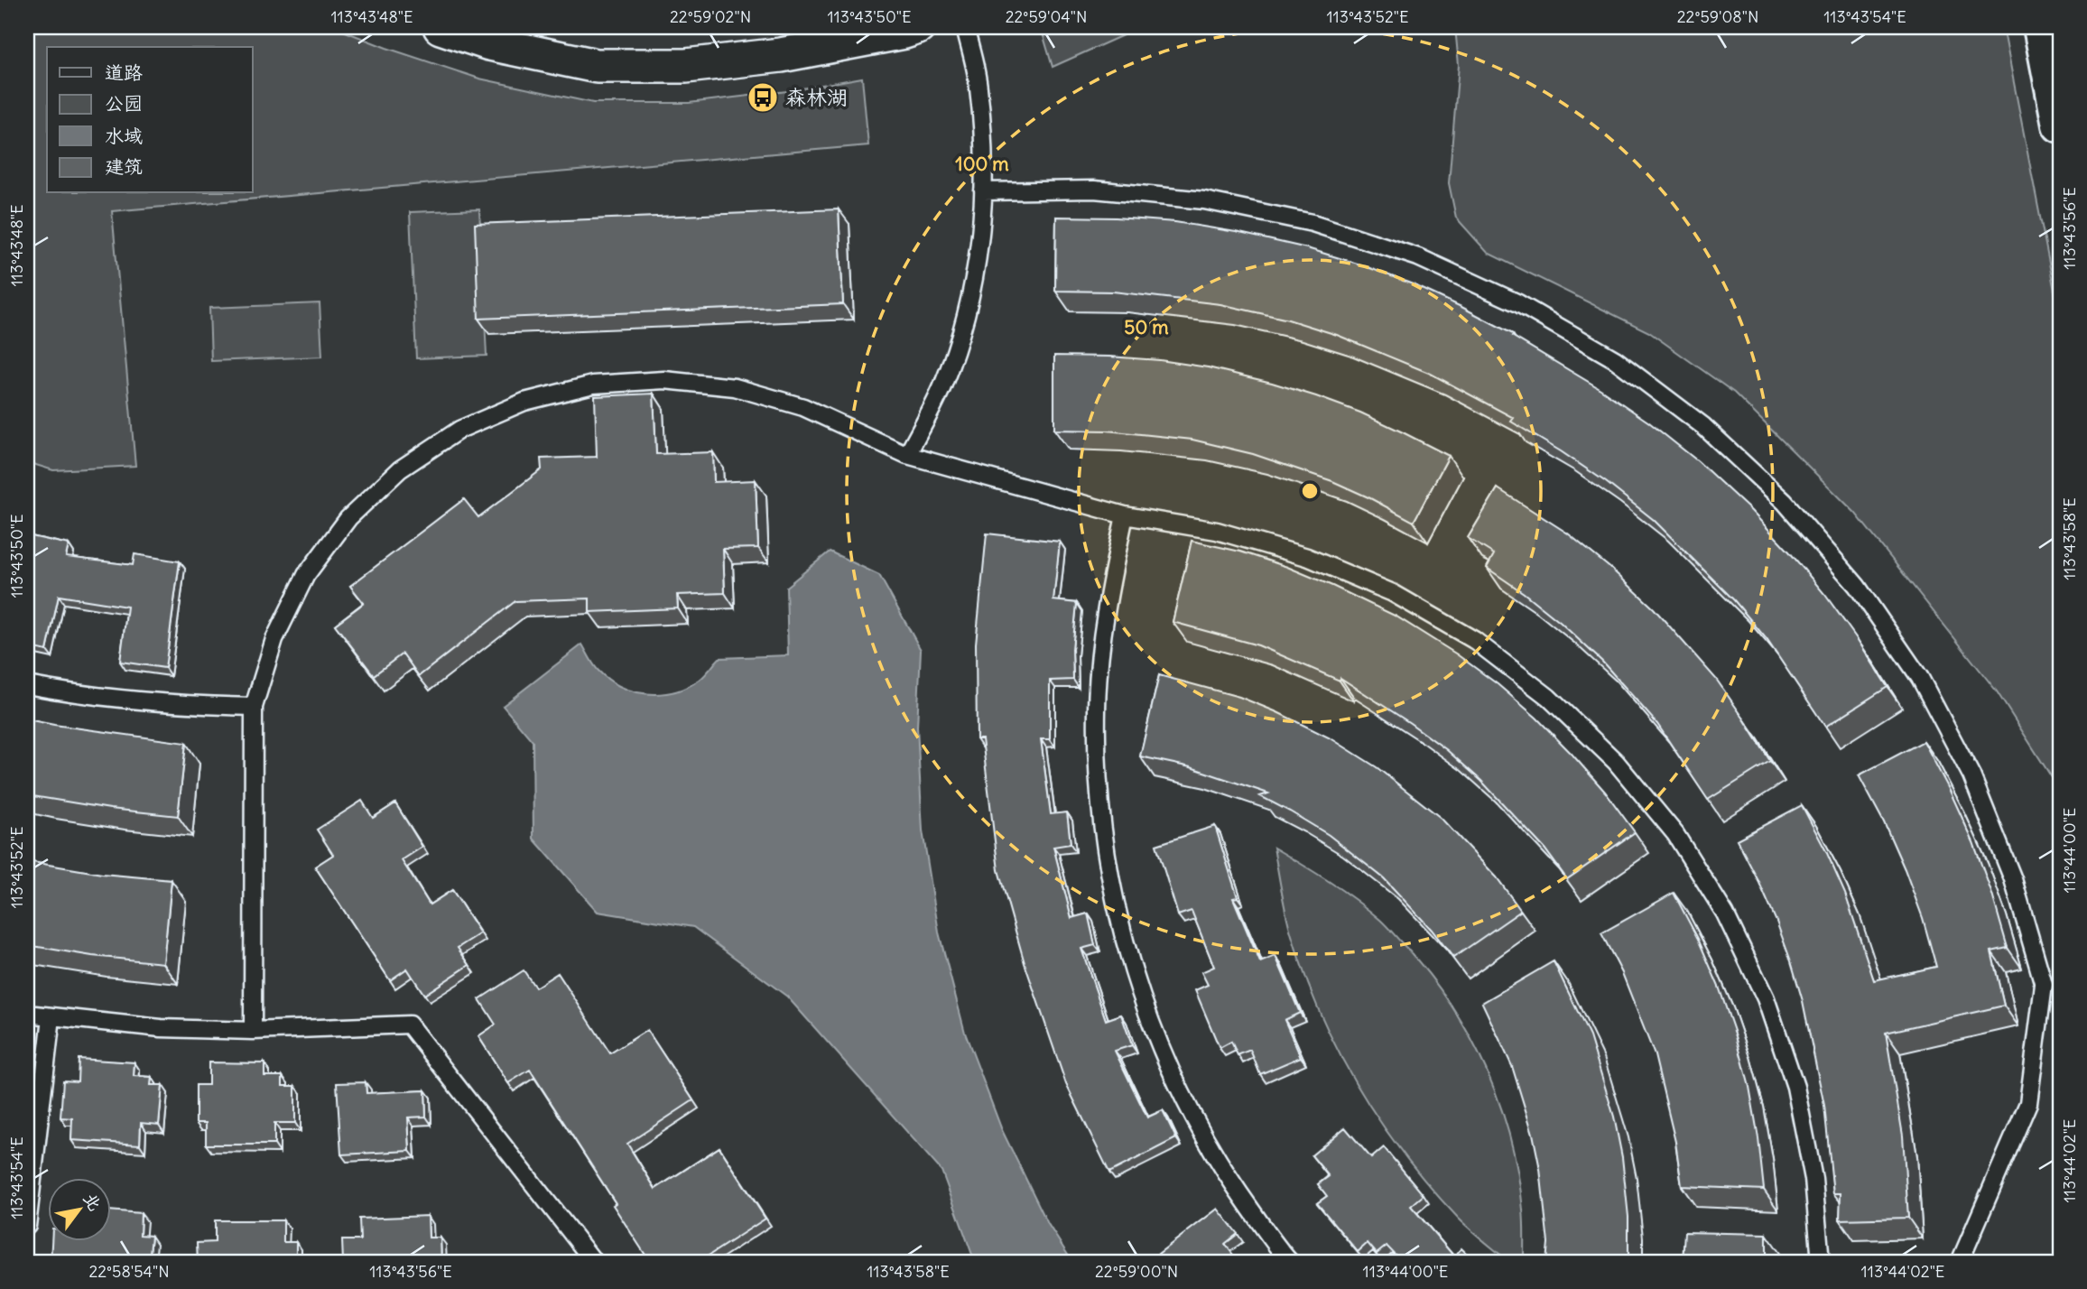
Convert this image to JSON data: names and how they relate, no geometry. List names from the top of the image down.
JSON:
{
  "places": {
    "bus stop": ["森林湖"]
  },
  "legend": [
    "道路",
    "公园",
    "水域",
    "建筑"
  ],
  "north": "top right",
  "coordinates": [
    "113°43'48\"E",
    "22°59'02\"N",
    "113°43'50\"E",
    "22°59'04\"N",
    "113°43'52\"E",
    "22°59'08\"N",
    "113°43'54\"E",
    "113°43'56\"E",
    "113°43'58\"E",
    "113°44'00\"E",
    "113°44'02\"E",
    "22°58'54\"N",
    "22°59'00\"N"
  ],
  "rings": ["100 m", "50 m"]
}
